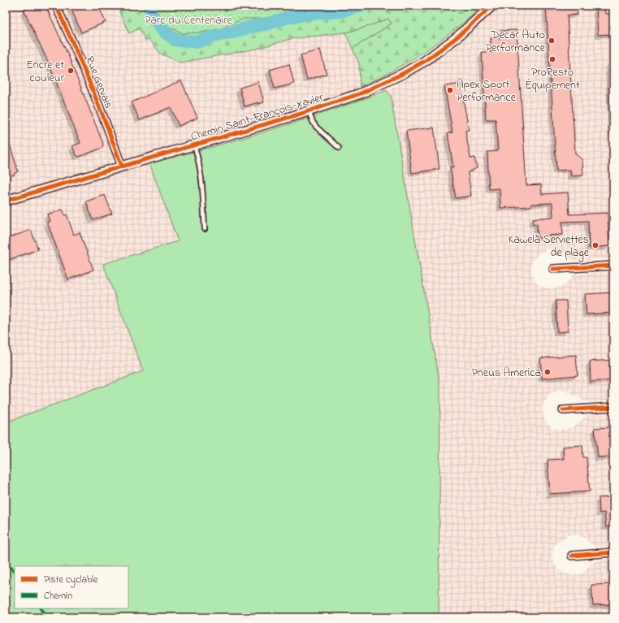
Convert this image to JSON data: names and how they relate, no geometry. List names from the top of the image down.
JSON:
{
  "streets": {
    "street": ["Rue Gervais", "Chemin Saint-François-Xavier"]
  },
  "crossings": [
    ["Rue Gervais", "Chemin Saint-François-Xavier"]
  ],
  "parks": ["Parc du Centenaire"],
  "places": [
    "Decar Auto Performance",
    "ProResto Équipement",
    "Encre et couleur",
    "Apex Sport Performance",
    "Kawelä Serviettes de plage",
    "Pneus America"
  ],
  "legend": ["Piste cyclable", "Chemin"]
}
